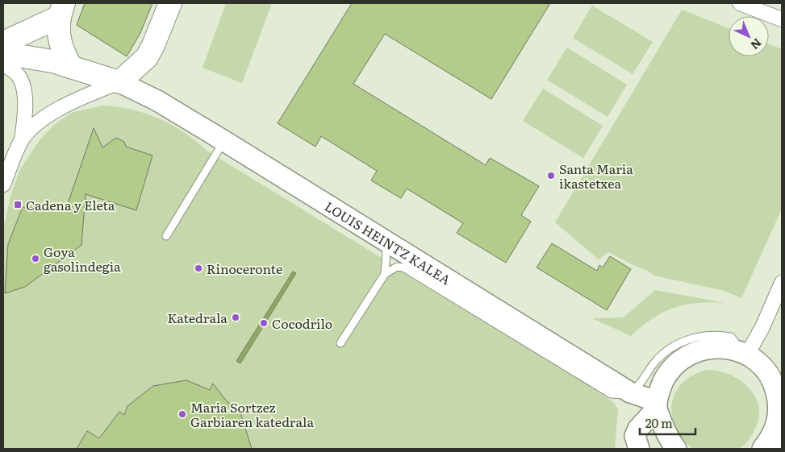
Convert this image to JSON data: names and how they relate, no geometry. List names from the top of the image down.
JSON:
{
  "streets": {
    "main road": ["LOUIS HEINTZ KALEA"]
  },
  "places": {
    "other": [
      "Santa Maria ikastetxea",
      "Goya gasolindegia",
      "Rinoceronte",
      "Katedrala",
      "Cocodrilo",
      "Maria Sortzez Garbiaren katedrala"
    ],
    "transit": ["Cadena y Eleta"]
  },
  "scale_bar": "20 m",
  "north": "bottom right"
}
